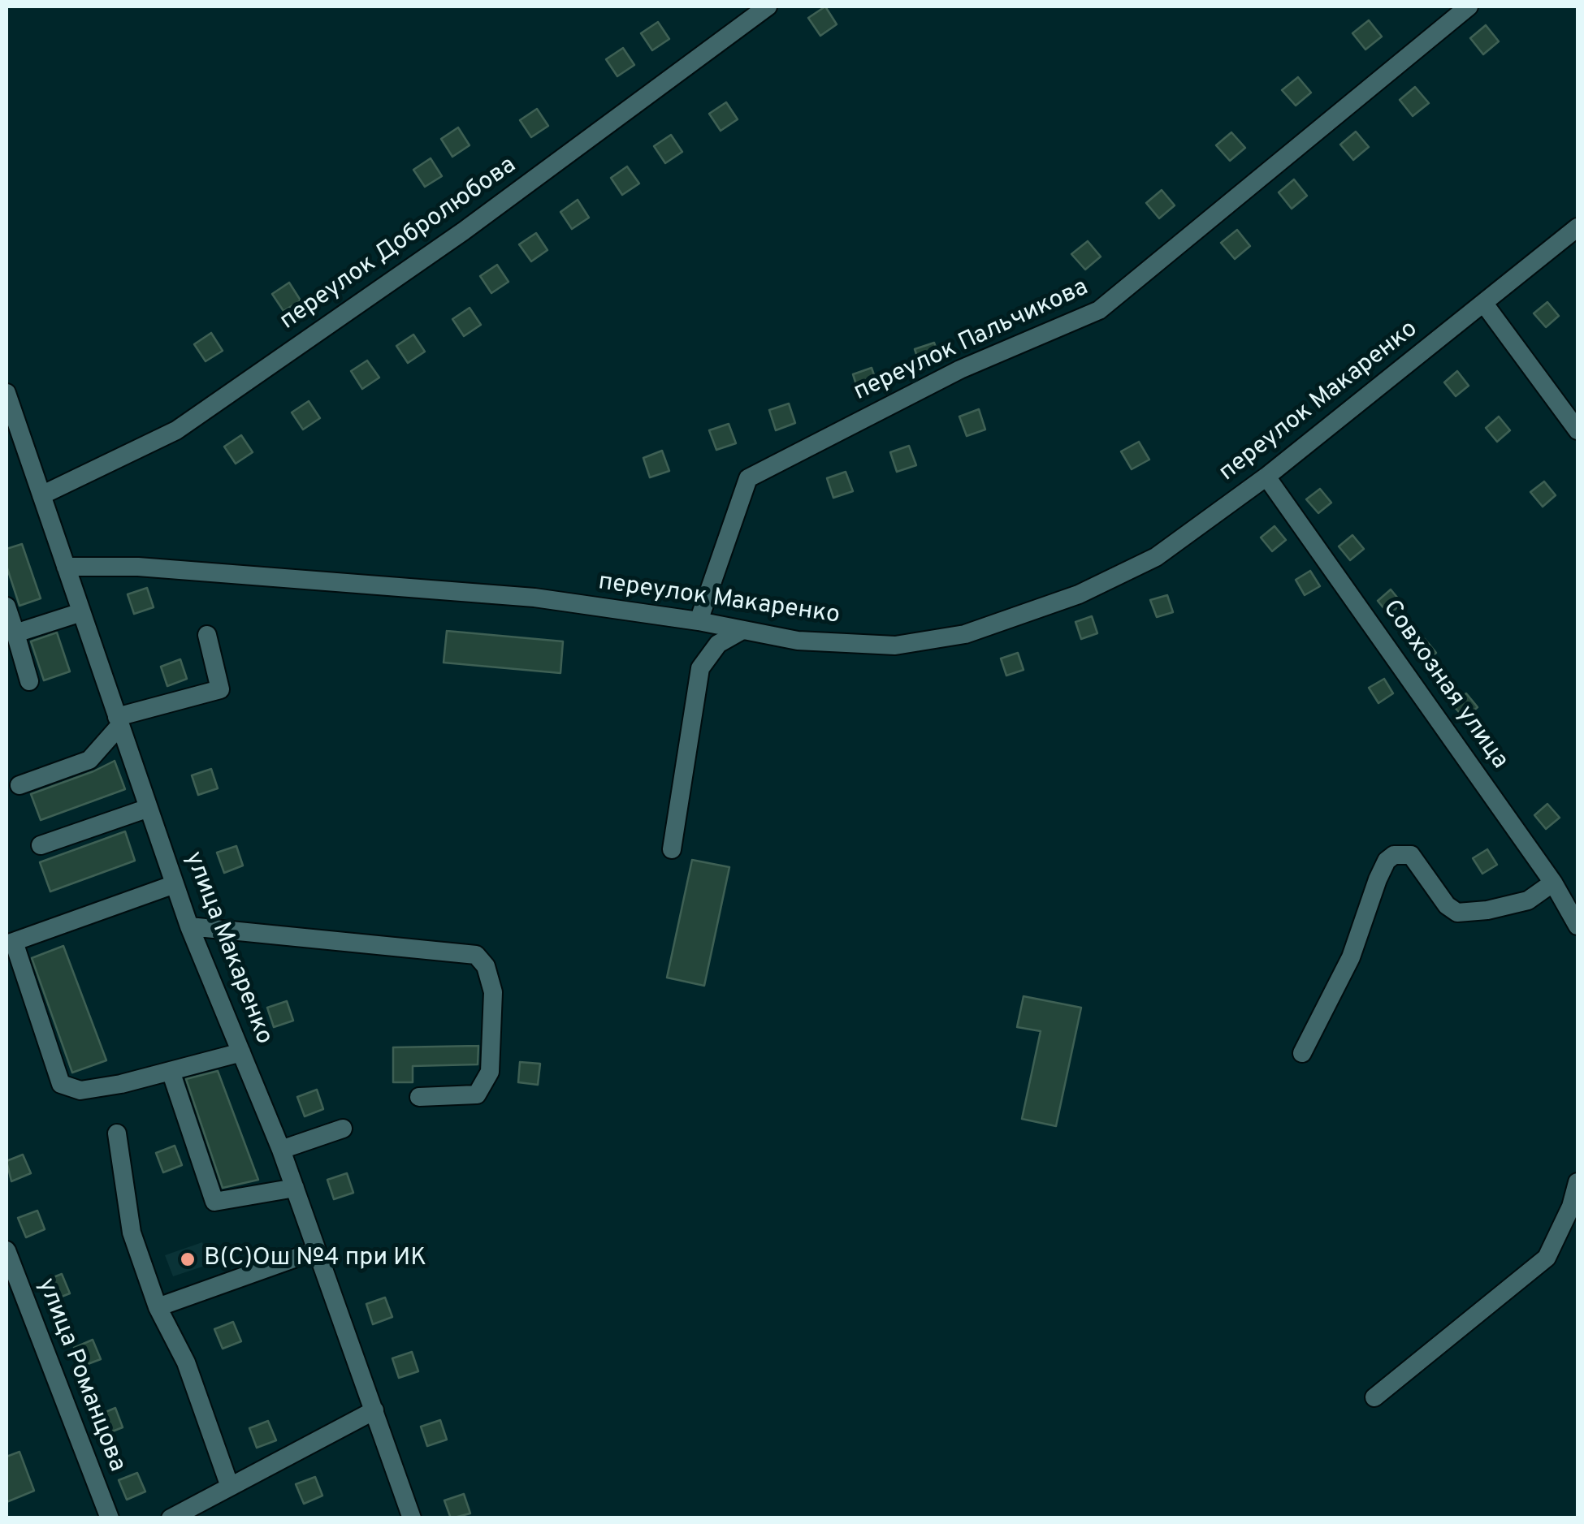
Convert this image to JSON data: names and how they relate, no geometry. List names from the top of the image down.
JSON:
{
  "streets": {
    "street": [
      "переулок Добролюбова",
      "переулок Пальчикова",
      "переулок Макаренко",
      "Совхозная улица",
      "улица Макаренко",
      "улица Романцова"
    ]
  },
  "crossings": [
    ["переулок Добролюбова", "улица Макаренко"],
    ["переулок Пальчикова", "переулок Макаренко"],
    ["переулок Макаренко", "Совхозная улица"],
    ["переулок Макаренко", "улица Макаренко"]
  ],
  "places": ["В(С)Ош №4 при ИК"]
}
